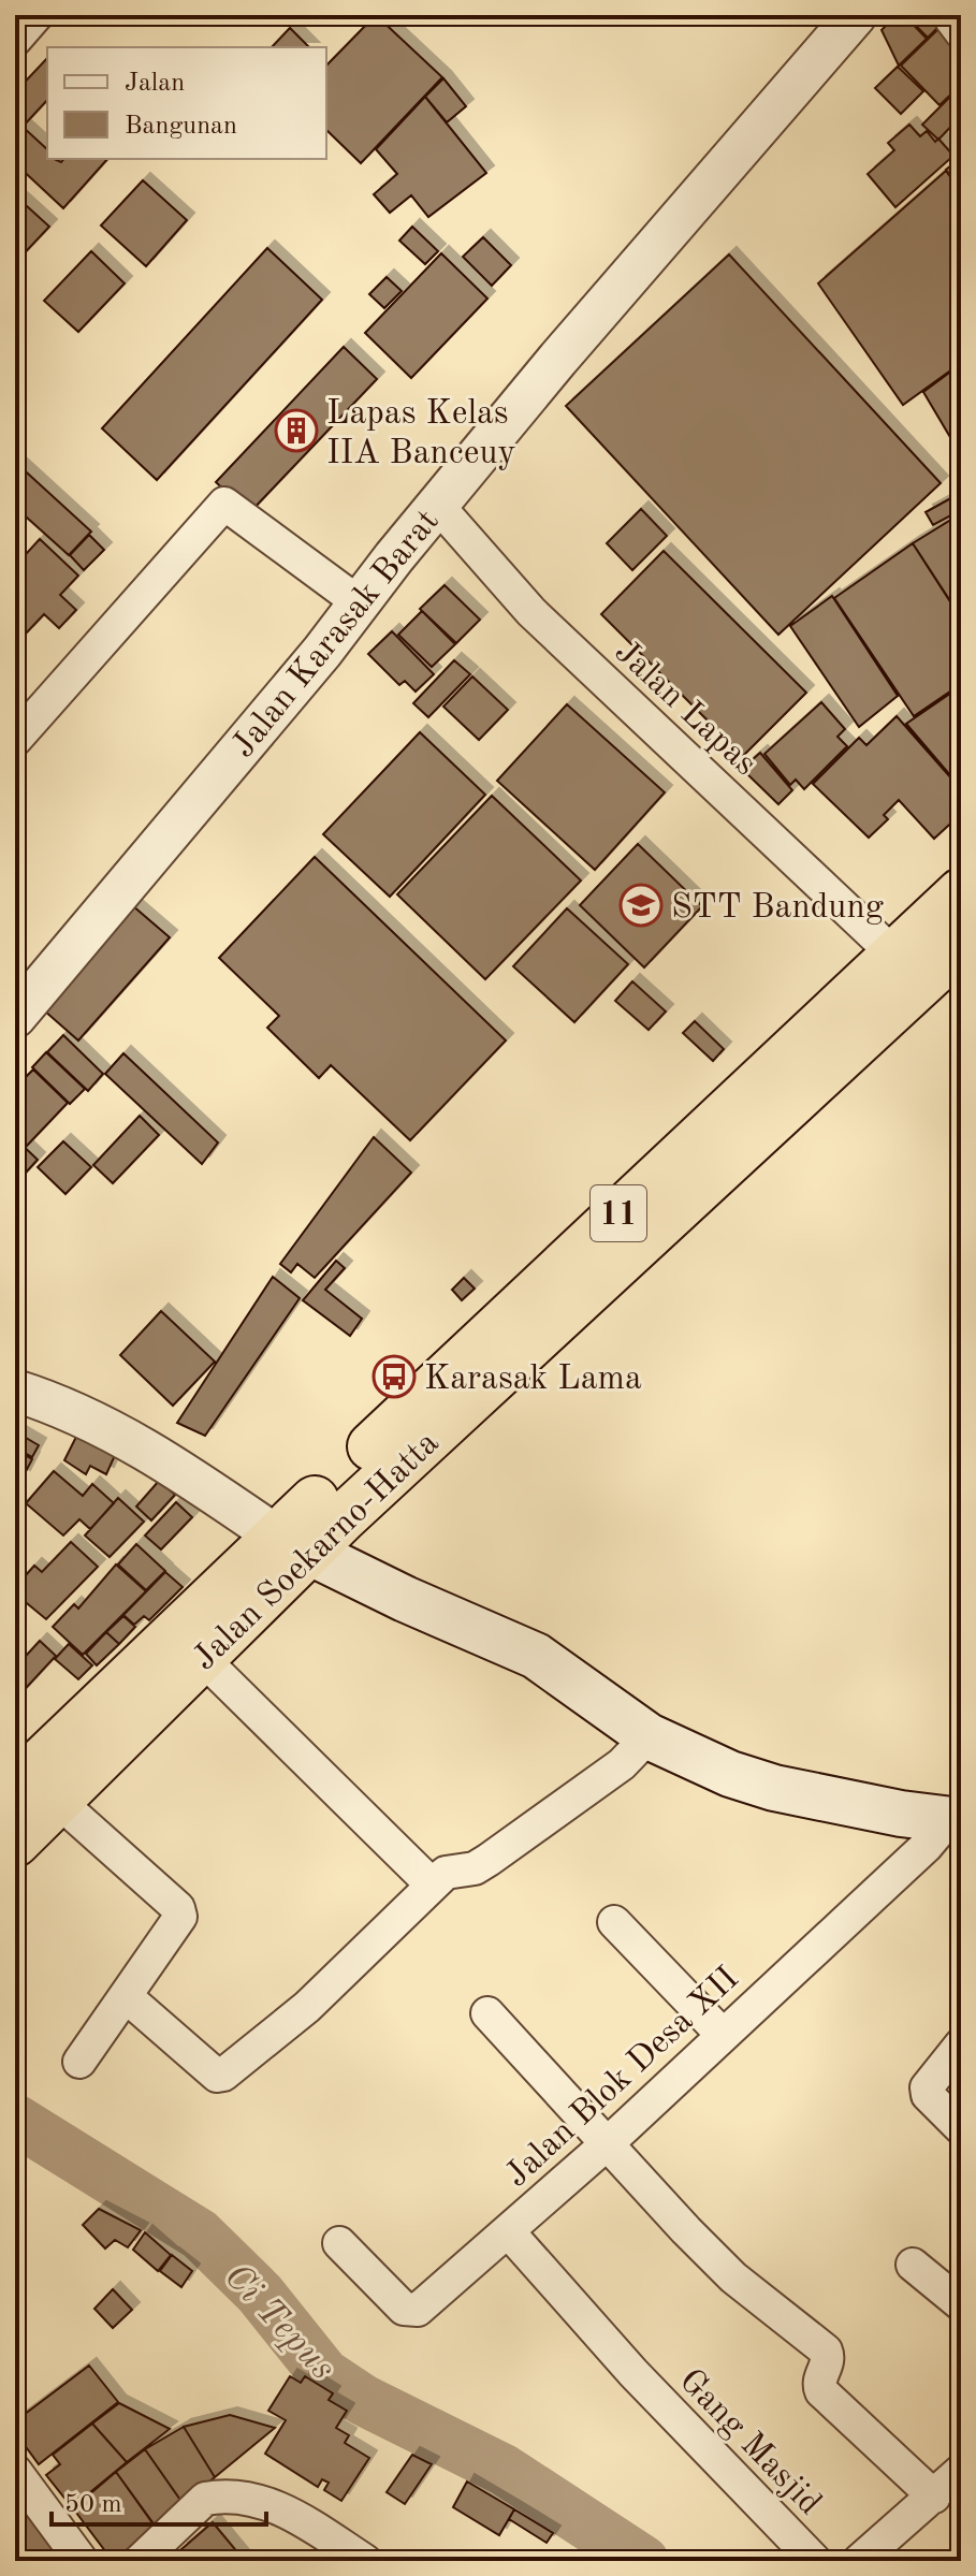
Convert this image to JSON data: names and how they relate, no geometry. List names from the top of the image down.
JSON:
{
  "streets": {
    "highway": ["11", "Jalan Soekarno-Hatta"],
    "street": [
      "Jalan Karasak Barat",
      "Jalan Lapas",
      "Jalan Blok Desa XII",
      "Gang Masjid"
    ]
  },
  "crossings": [
    ["Jalan Karasak Barat", "Jalan Lapas"],
    ["Jalan Lapas", "Jalan Soekarno-Hatta"],
    ["Jalan Blok Desa XII", "Gang Masjid"]
  ],
  "water": ["Ci Tepus"],
  "places": {
    "building": ["Lapas Kelas IIA Banceuy"],
    "school or university": ["STT Bandung"],
    "bus stop": ["Karasak Lama"]
  },
  "legend": ["Jalan", "Bangunan"],
  "scale_bar": "50 m"
}
